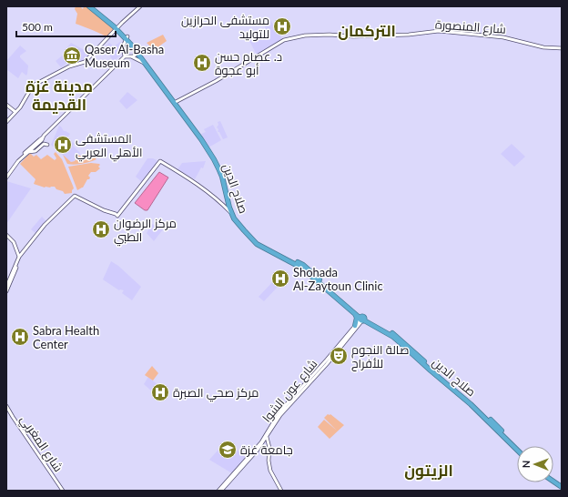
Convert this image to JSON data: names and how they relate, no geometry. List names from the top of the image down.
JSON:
{
  "streets": {
    "highway": ["صلاح الدين"],
    "main road": ["شارع المنصورة", "شارع عون الشوا", "شارع المغربي"]
  },
  "crossings": [
    ["شارع المنصورة", "صلاح الدين"],
    ["صلاح الدين", "شارع عون الشوا"]
  ],
  "districts": ["التركمان", "مدينة غزة القديمة", "الزيتون"],
  "places": {
    "hospital": [
      "مستشفى الحرازين للتوليد",
      "د. عصام حسن أبو عجوة",
      "المستشفى الأهلي العربي",
      "مركز الرضوان الطبي",
      "Shohada Al-Zaytoun Clinic",
      "Sabra Health Center",
      "مركز صحي الصبرة"
    ],
    "museum": ["Qaser Al-Basha Museum"],
    "theatre": ["صالة النجوم للأفراح"],
    "school or university": ["جامعة غزة"]
  },
  "scale_bar": "500 m",
  "north": "left"
}
